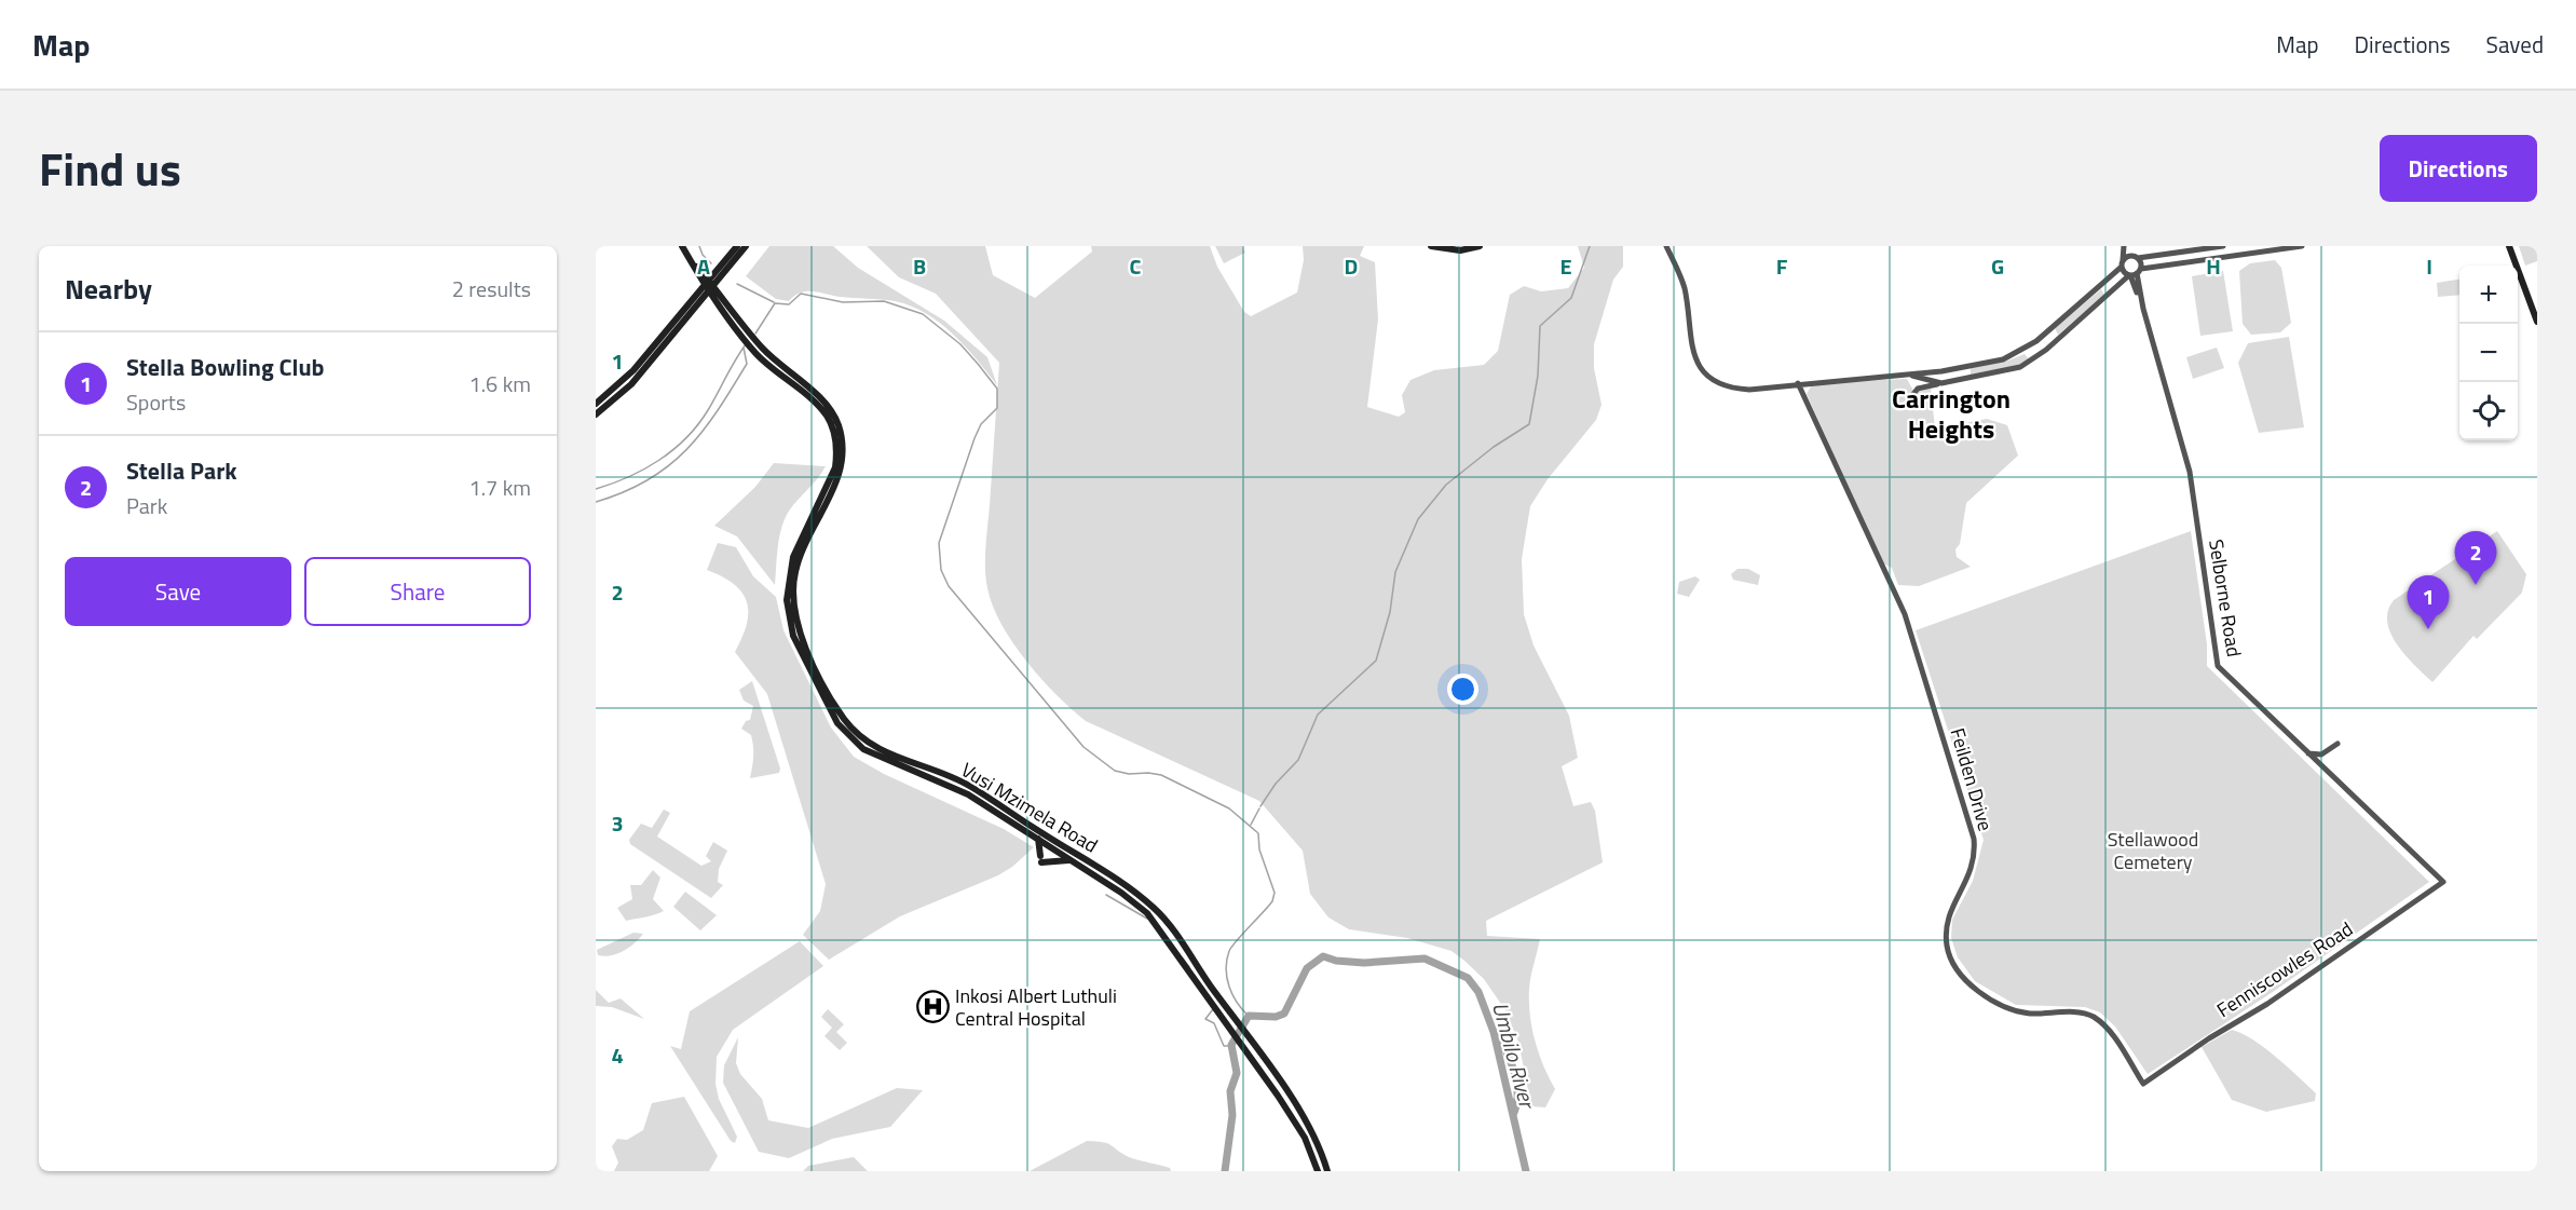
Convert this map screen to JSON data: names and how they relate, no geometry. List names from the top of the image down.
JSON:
{
  "streets": {
    "main road": ["Vusi Mzimela Road"],
    "street": ["Selborne Road", "Feilden Drive", "Fenniscowles Road"]
  },
  "crossings": [
    ["Selborne Road", "Fenniscowles Road"],
    ["Feilden Drive", "Fenniscowles Road"]
  ],
  "districts": ["Carrington Heights"],
  "water": ["Umbilo River"],
  "parks": ["Stellawood Cemetery"],
  "places": {
    "hospital": ["Inkosi Albert Luthuli Central Hospital"]
  },
  "page": {
    "header": "Map",
    "nav": ["Map", "Directions", "Saved"],
    "title": "Find us",
    "buttons": [
      "Directions",
      ["Save", "Share"]
    ],
    "heading": ["Nearby", "2 results"],
    "map_buttons": ["+", "−"],
    "list": [
      {
        "mark": "1",
        "name": "Stella Bowling Club",
        "note": "Sports",
        "value": "1.6 km"
      },
      {
        "mark": "2",
        "name": "Stella Park",
        "note": "Park",
        "value": "1.7 km"
      }
    ],
    "pins": ["2", "1"]
  },
  "grid": {
    "columns": [
      "A",
      "B",
      "C",
      "D",
      "E",
      "F",
      "G",
      "H",
      "I"
    ],
    "rows": [
      "1",
      "2",
      "3",
      "4"
    ]
  }
}
